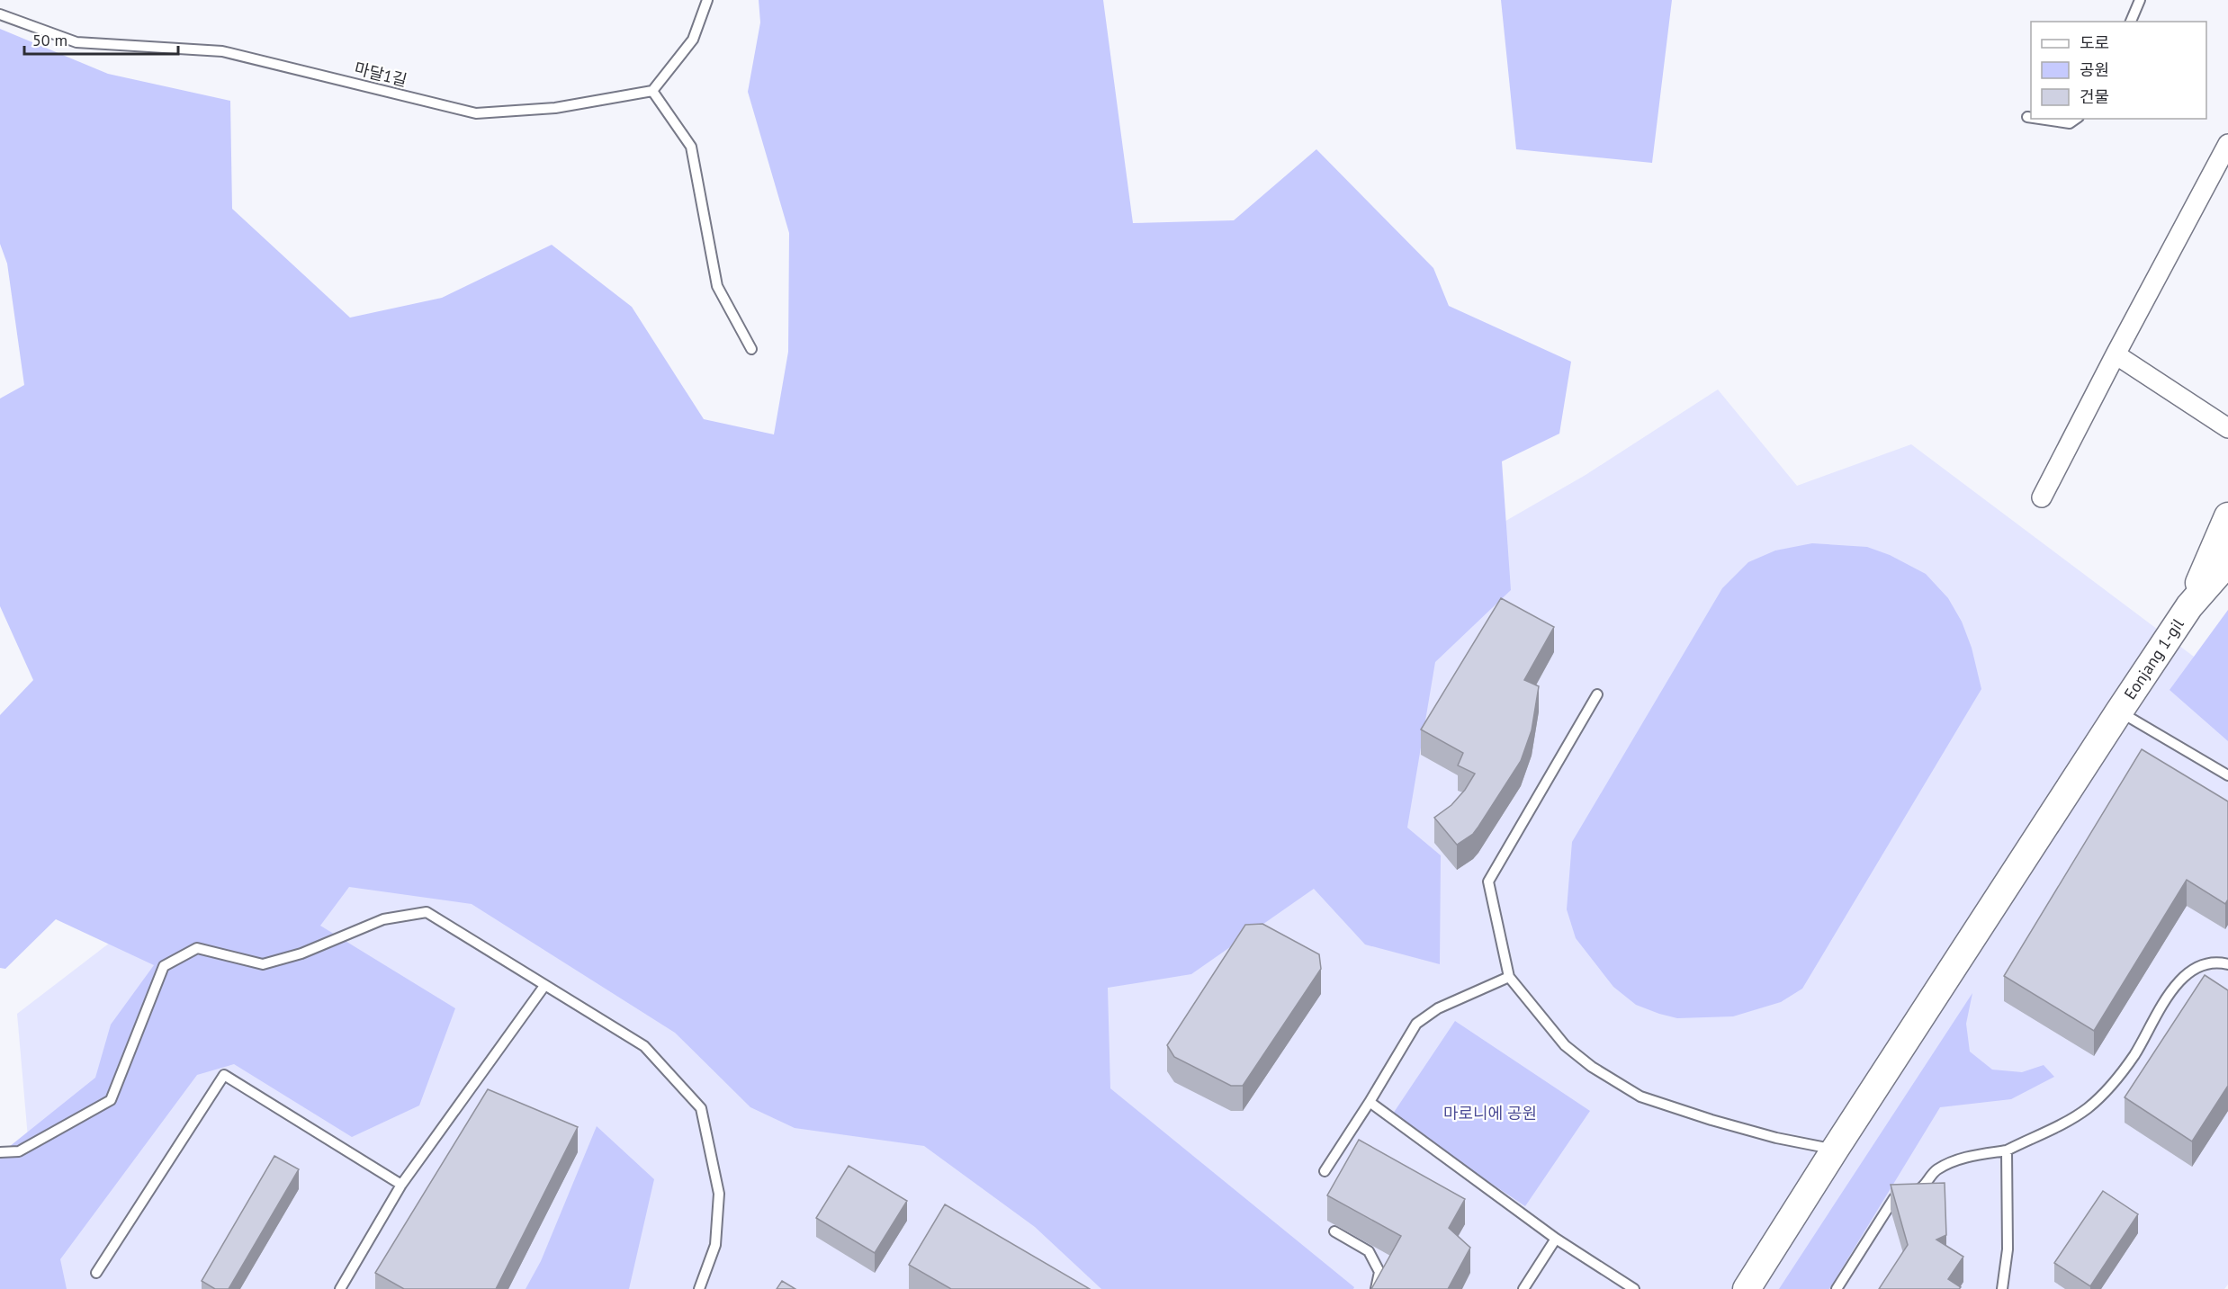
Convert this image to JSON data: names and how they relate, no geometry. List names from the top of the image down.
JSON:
{
  "streets": {
    "street": ["Eonjang 1-gil"],
    "lane": ["마달1길"]
  },
  "parks": ["마로니에 공원"],
  "legend": ["도로", "공원", "건물"],
  "scale_bar": "50 m"
}
